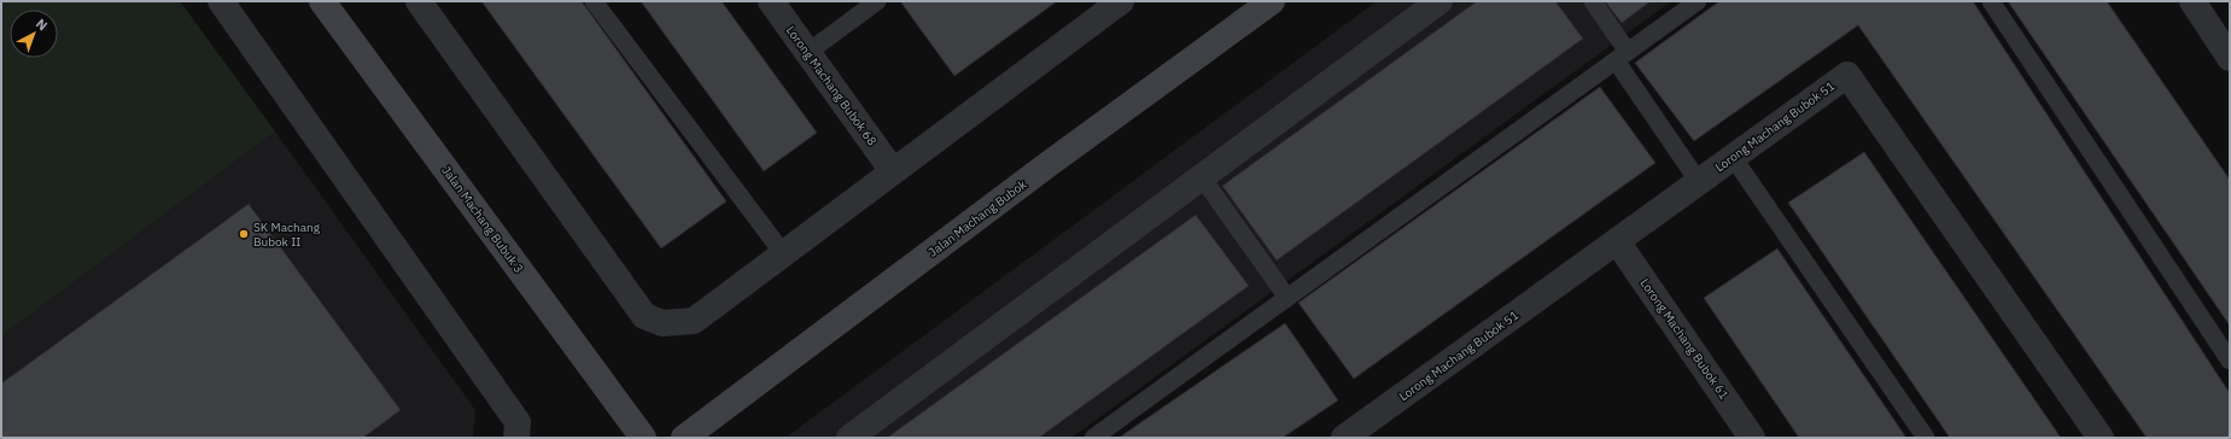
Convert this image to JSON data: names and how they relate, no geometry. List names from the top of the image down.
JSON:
{
  "streets": {
    "main road": ["Jalan Machang Bubok", "Jalan Machang Bubuk 3"],
    "street": ["Lorong Machang Bubok 68", "Lorong Machang Bubok 51", "Lorong Machang Bubok 61"]
  },
  "crossings": [
    ["Lorong Machang Bubok 51", "Lorong Machang Bubok 61"]
  ],
  "places": ["SK Machang Bubok II"],
  "north": "top right"
}
